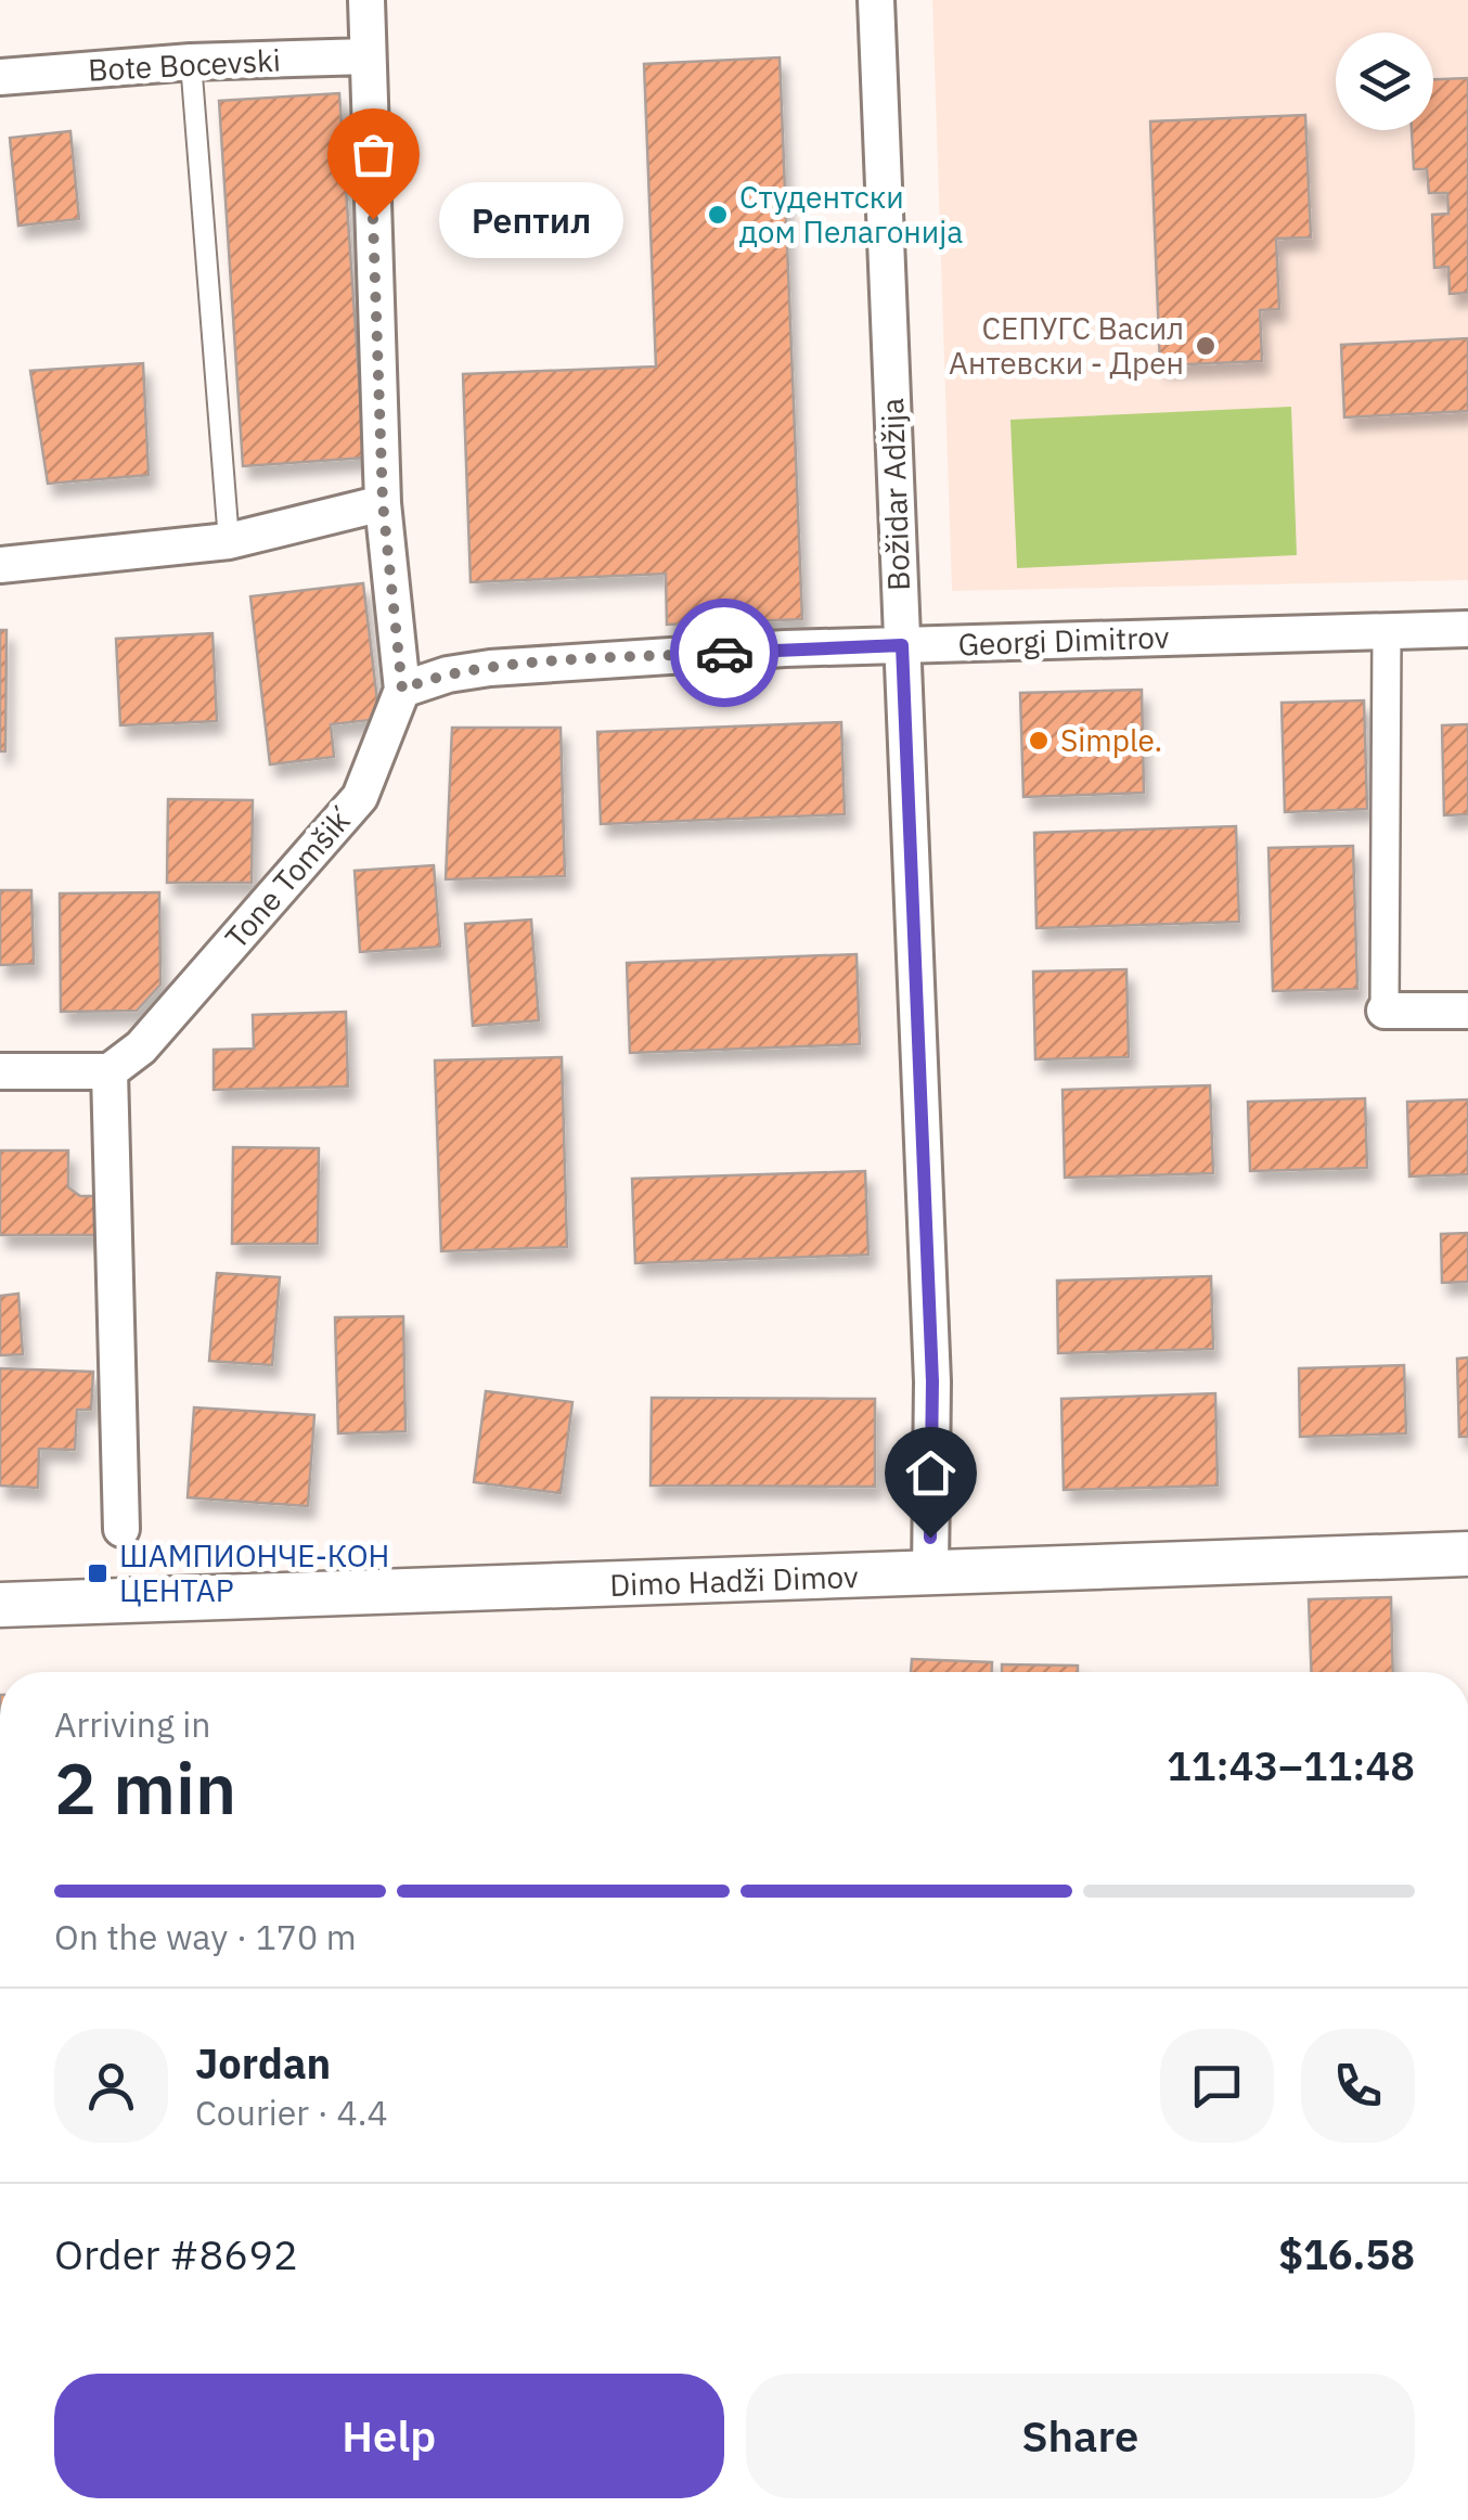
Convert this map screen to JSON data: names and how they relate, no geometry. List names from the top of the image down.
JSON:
{
  "streets": {
    "street": [
      "Bote Bocevski",
      "Božidar Adžija",
      "Georgi Dimitrov",
      "Tone Tomšiḱ",
      "Dimo Hadži Dimov"
    ]
  },
  "crossings": [
    ["Bote Bocevski", "Tone Tomšiḱ"],
    ["Božidar Adžija", "Georgi Dimitrov"],
    ["Božidar Adžija", "Dimo Hadži Dimov"],
    ["Georgi Dimitrov", "Tone Tomšiḱ"]
  ],
  "places": {
    "other": [
      "Студентски дом Пелагонија",
      "Рептил",
      "СЕПУГС Васил Антевски - Дрен",
      "Simple."
    ],
    "transit": ["ШАМПИОНЧЕ-КОН ЦЕНТАР"]
  },
  "page": {
    "bubble": "Рептил",
    "heading": ["2 min", "Arriving in", "11:43–11:48"],
    "panel": [
      "Jordan",
      "Courier · 4.4",
      "Order #8692",
      "$16.58"
    ],
    "bar": "On the way · 170 m",
    "buttons": ["Help", "Share"]
  }
}
